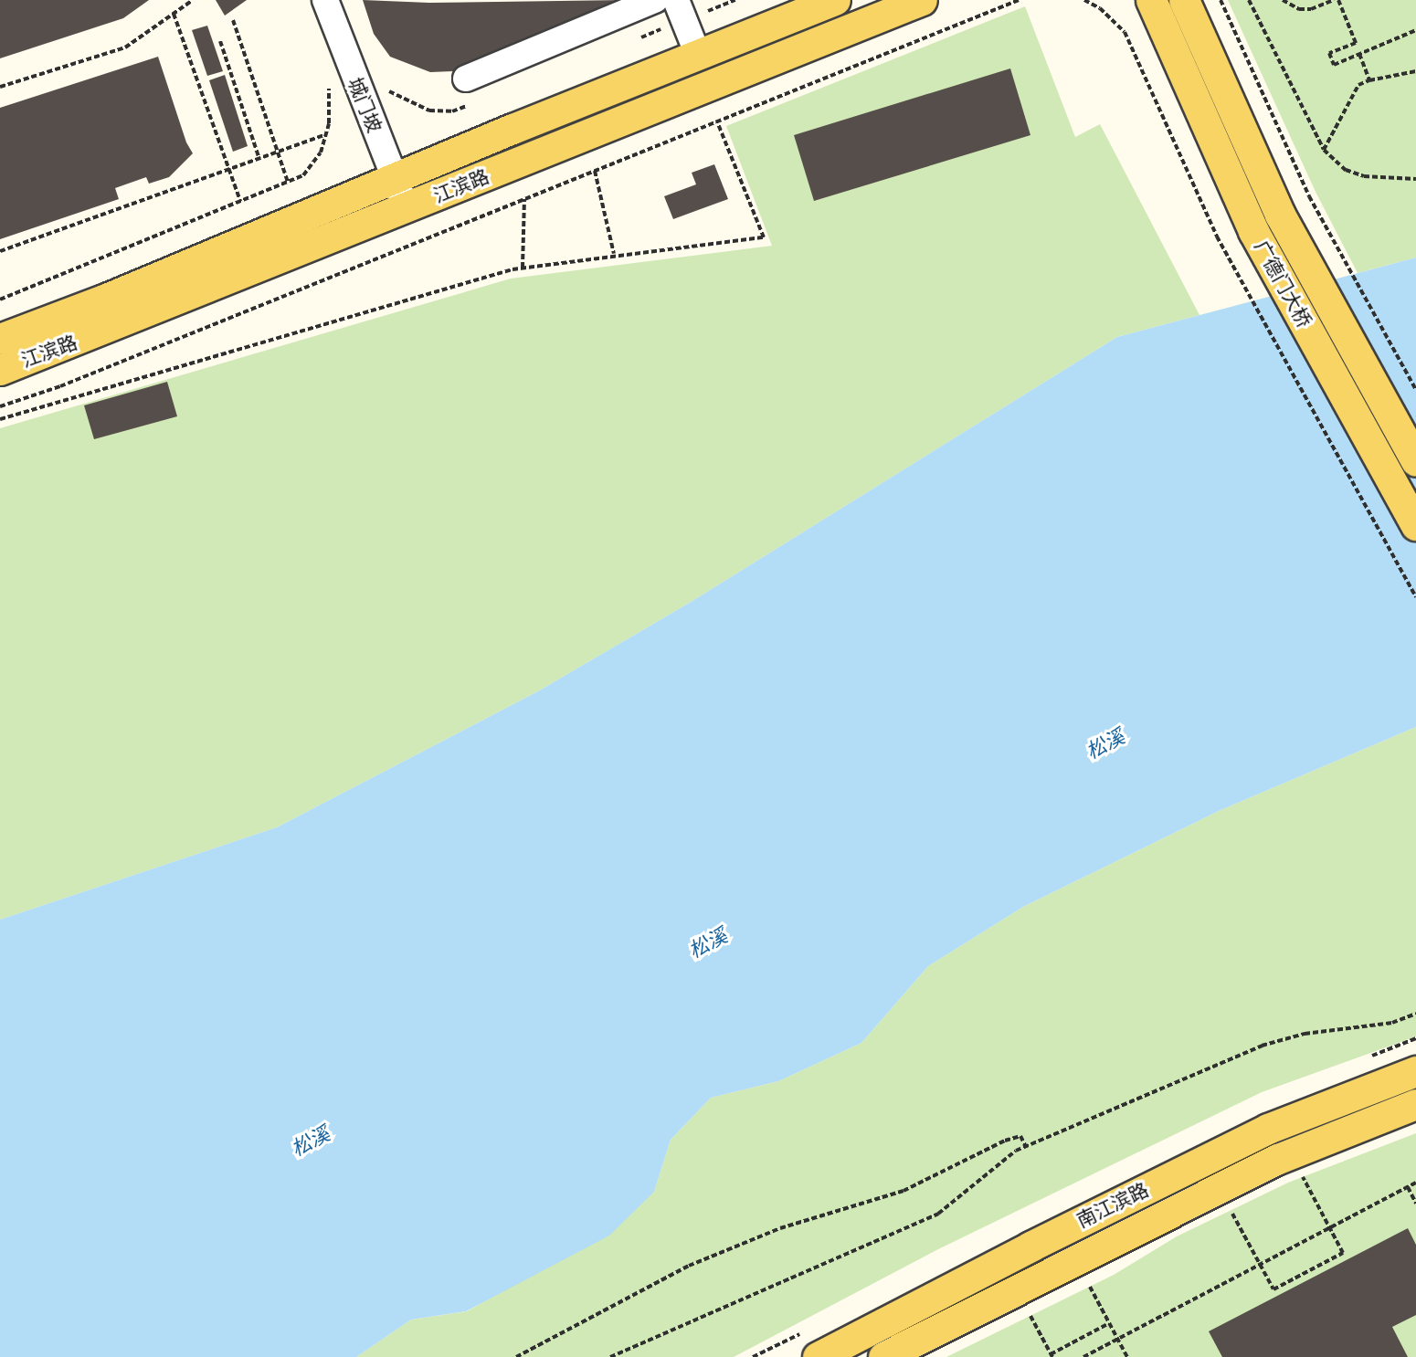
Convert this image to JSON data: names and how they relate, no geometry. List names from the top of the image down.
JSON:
{
  "streets": {
    "main road": ["江滨路", "广德门大桥", "南江滨路"],
    "street": ["城门坡"]
  },
  "crossings": [
    ["城门坡", "江滨路"]
  ],
  "water": ["松溪"]
}
